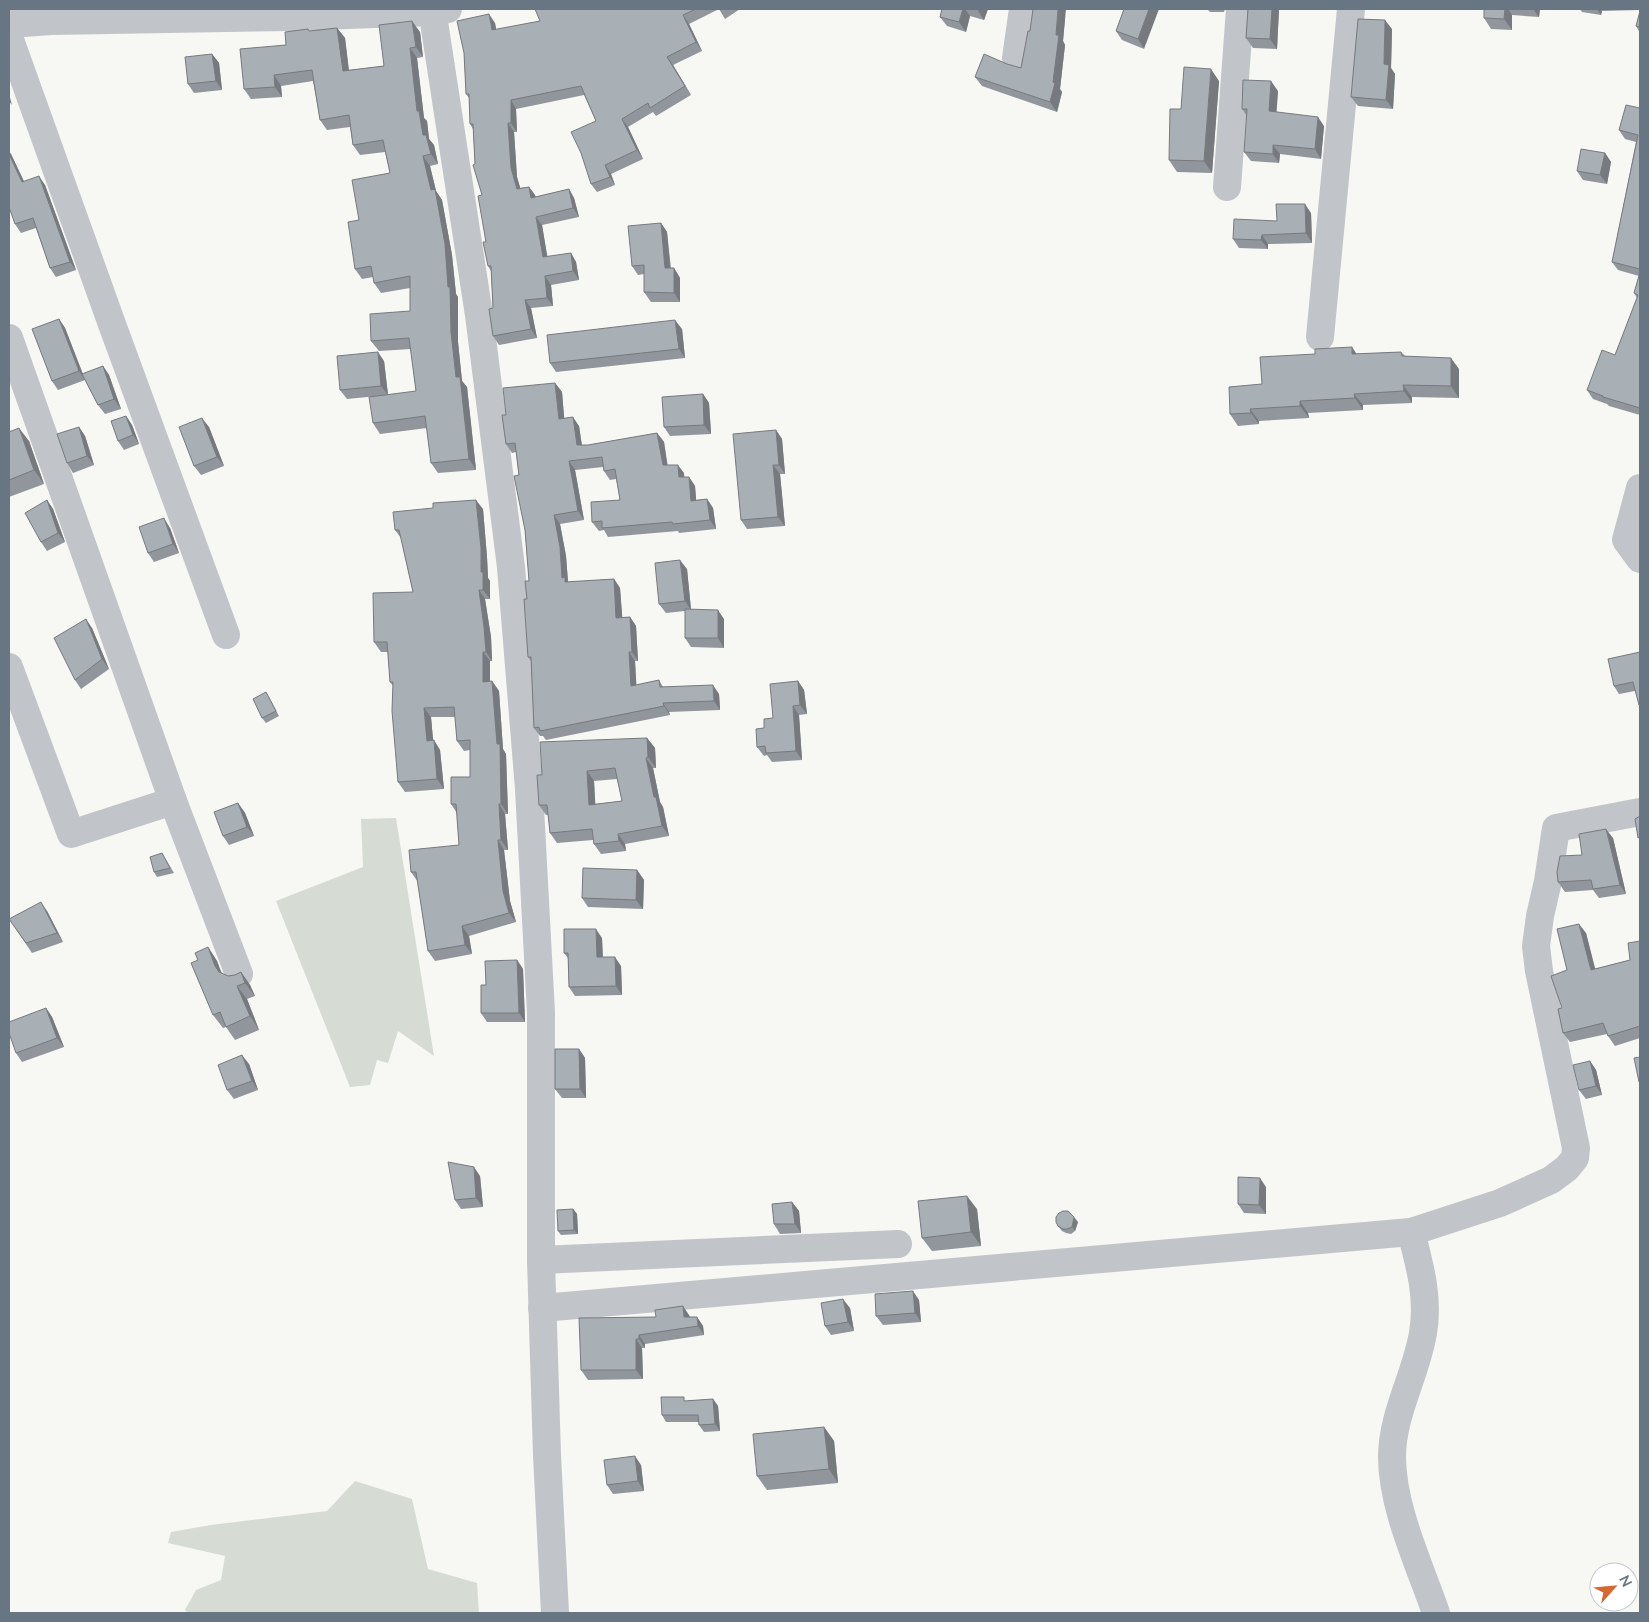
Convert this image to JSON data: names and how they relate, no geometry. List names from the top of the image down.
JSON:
{
  "north": "top right"
}
